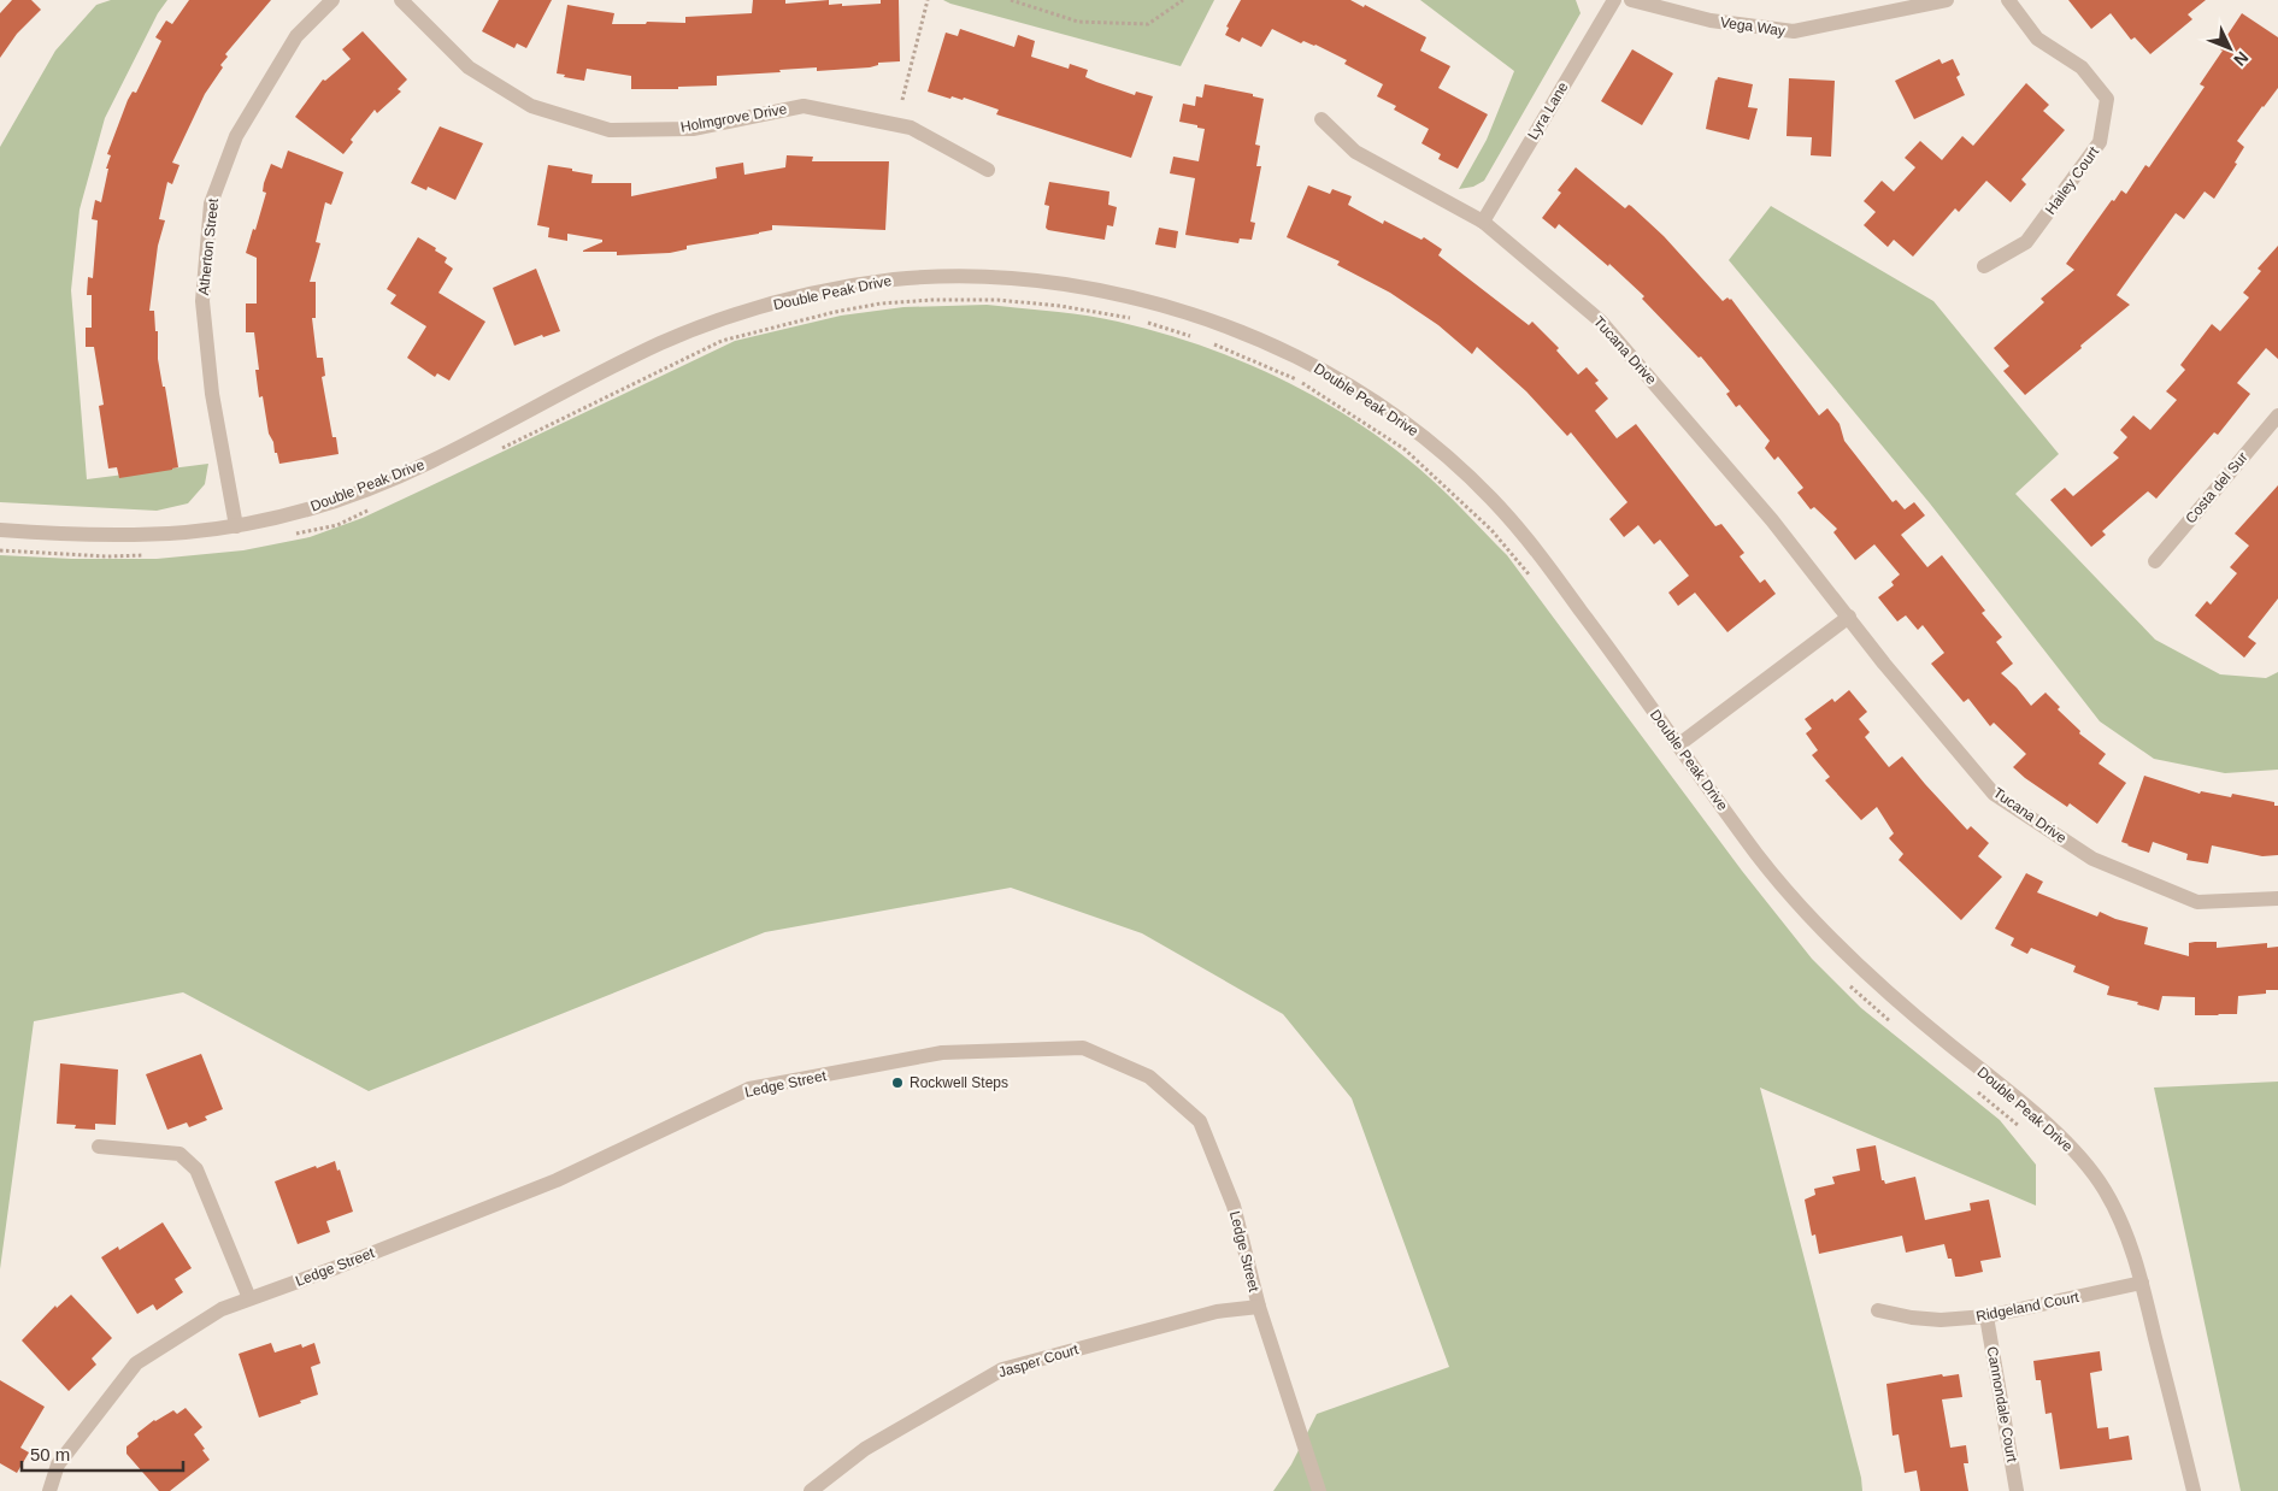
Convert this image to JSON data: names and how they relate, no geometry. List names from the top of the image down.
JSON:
{
  "streets": {
    "street": [
      "Vega Way",
      "Lyra Lane",
      "Holmgrove Drive",
      "Hailey Court",
      "Atherton Street",
      "Double Peak Drive",
      "Tucana Drive",
      "Costa del Sur",
      "Ledge Street",
      "Ridgeland Court",
      "Jasper Court",
      "Cannondale Court"
    ]
  },
  "crossings": [
    ["Lyra Lane", "Tucana Drive"],
    ["Atherton Street", "Double Peak Drive"],
    ["Double Peak Drive", "Ridgeland Court"],
    ["Ledge Street", "Jasper Court"],
    ["Ridgeland Court", "Cannondale Court"]
  ],
  "places": ["Rockwell Steps"],
  "scale_bar": "50 m",
  "north": "bottom right"
}
